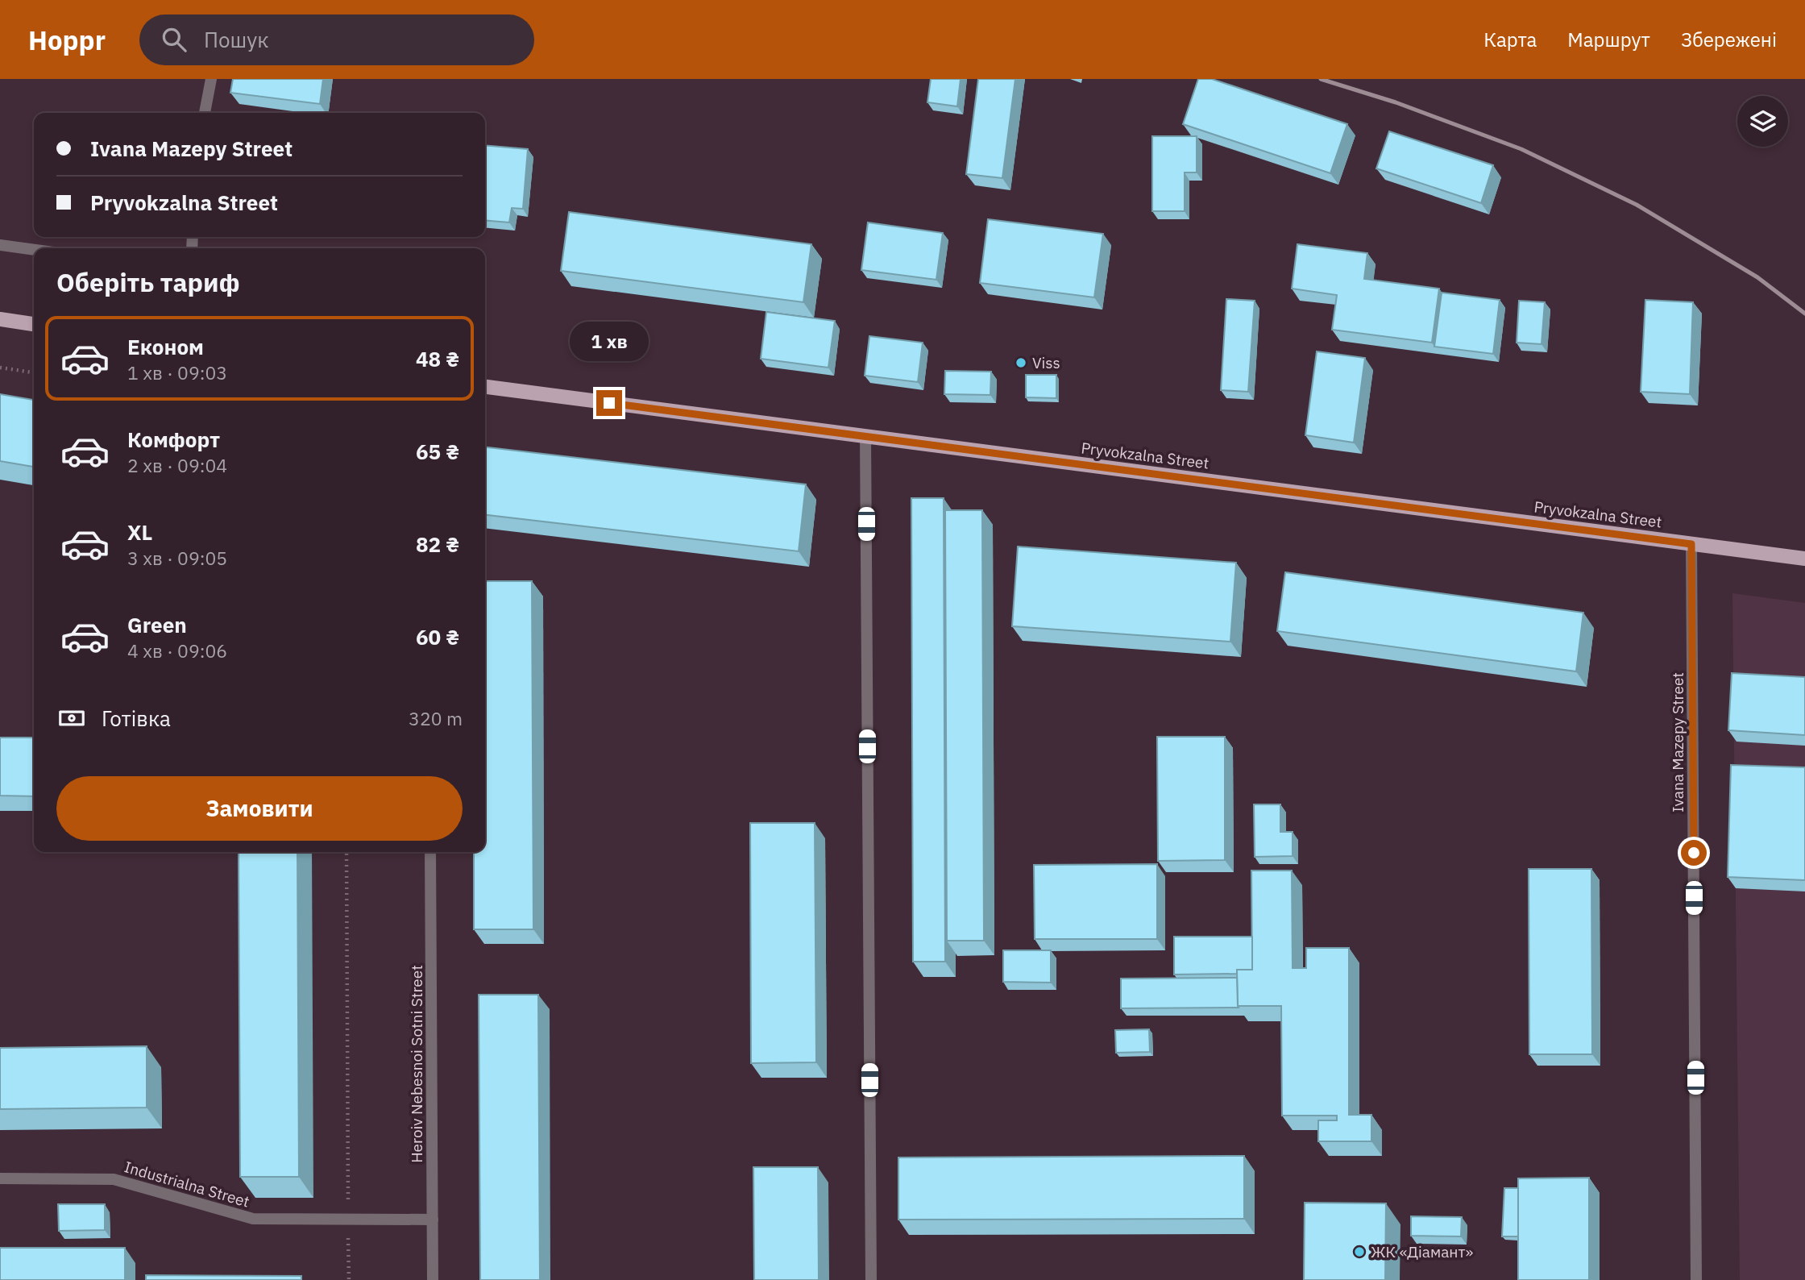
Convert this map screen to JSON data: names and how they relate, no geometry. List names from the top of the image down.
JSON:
{
  "streets": {
    "main road": ["Pryvokzalna Street"],
    "street": ["Ivana Mazepy Street", "Heroiv Nebesnoi Sotni Street", "Industrialna Street"]
  },
  "crossings": [
    ["Pryvokzalna Street", "Ivana Mazepy Street"],
    ["Heroiv Nebesnoi Sotni Street", "Industrialna Street"]
  ],
  "places": ["Viss", "ЖК «Діамант»"],
  "page": {
    "header": "Hoppr",
    "search": "Пошук",
    "nav": ["Карта", "Маршрут", "Збережені"],
    "banner": ["Ivana Mazepy Street", "Pryvokzalna Street"],
    "heading": "Оберіть тариф",
    "list": [
      {
        "name": "Економ",
        "note": "1 хв · 09:03",
        "value": "48 ₴"
      },
      {
        "name": "Комфорт",
        "note": "2 хв · 09:04",
        "value": "65 ₴"
      },
      {
        "name": "XL",
        "note": "3 хв · 09:05",
        "value": "82 ₴"
      },
      {
        "name": "Green",
        "note": "4 хв · 09:06",
        "value": "60 ₴"
      }
    ],
    "bubble": "1 хв",
    "pay": ["Готівка", "320 m"],
    "buttons": "Замовити"
  }
}
